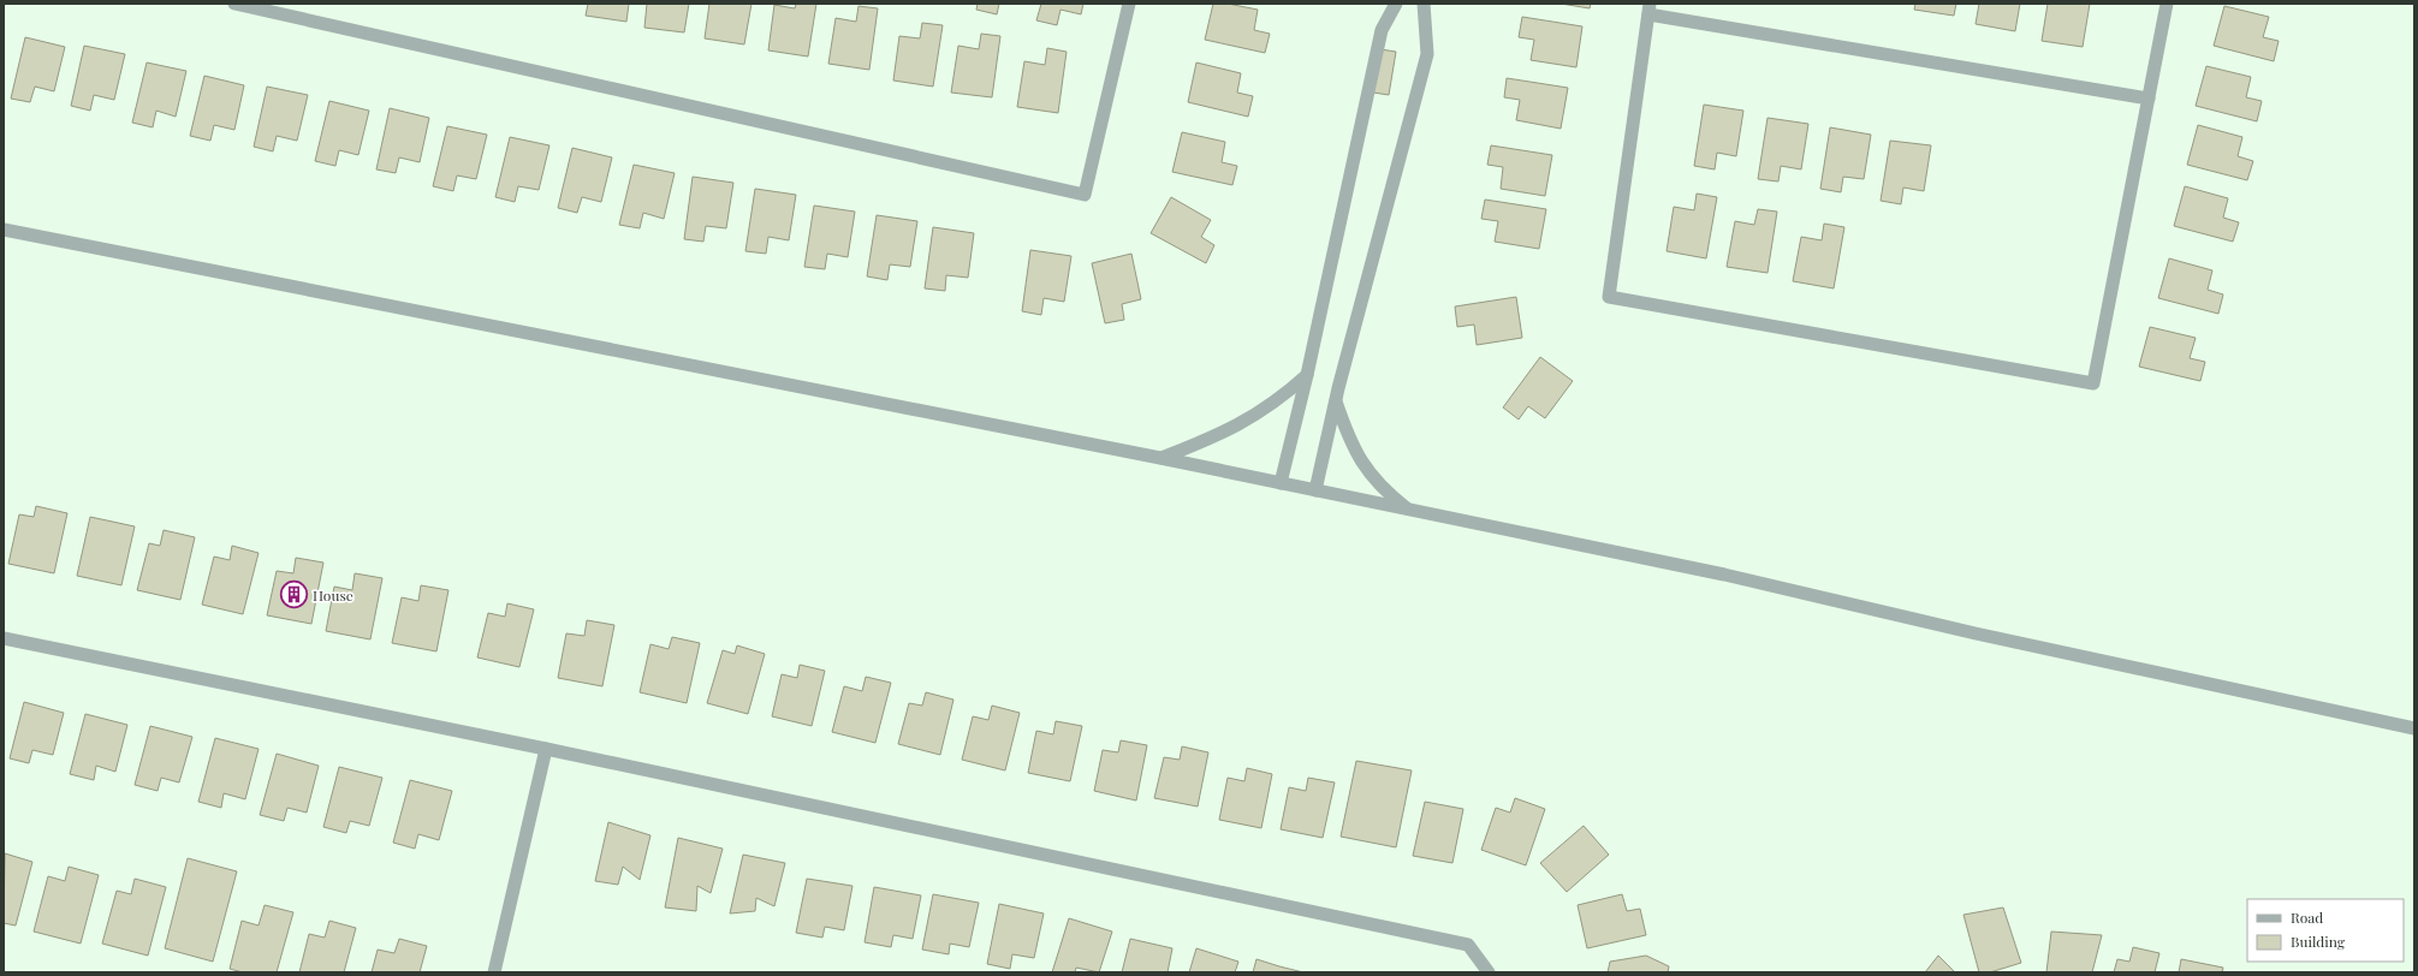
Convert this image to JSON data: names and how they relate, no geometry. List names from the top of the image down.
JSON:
{
  "places": {
    "building": ["House"]
  },
  "legend": ["Road", "Building"]
}
